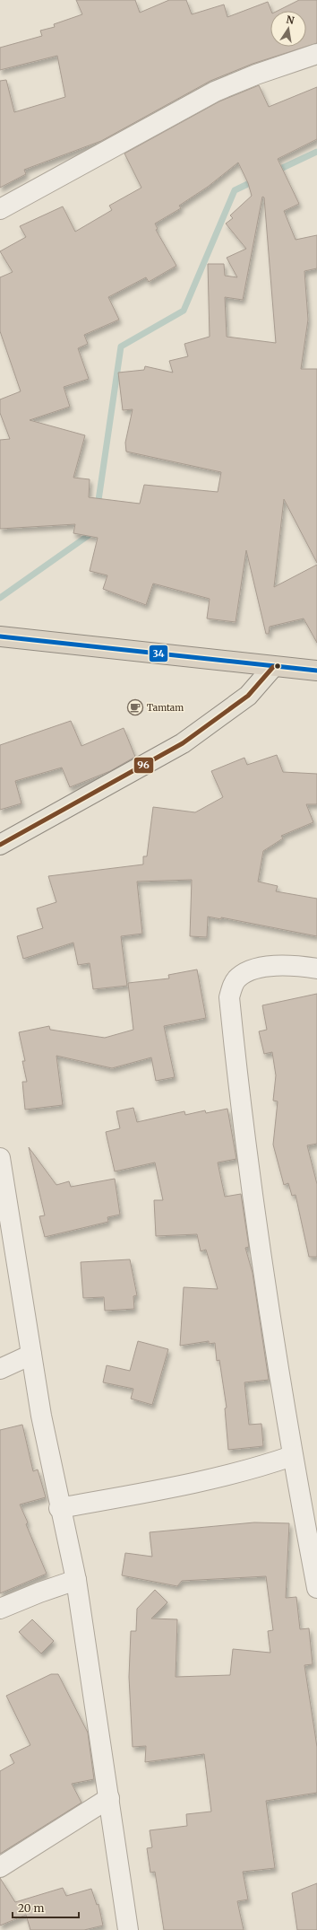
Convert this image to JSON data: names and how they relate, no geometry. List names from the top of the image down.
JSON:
{
  "places": {
    "cafe": ["Tamtam"]
  },
  "lines": ["transit line 34", "transit line 96"],
  "scale_bar": "20 m",
  "north": "top"
}
